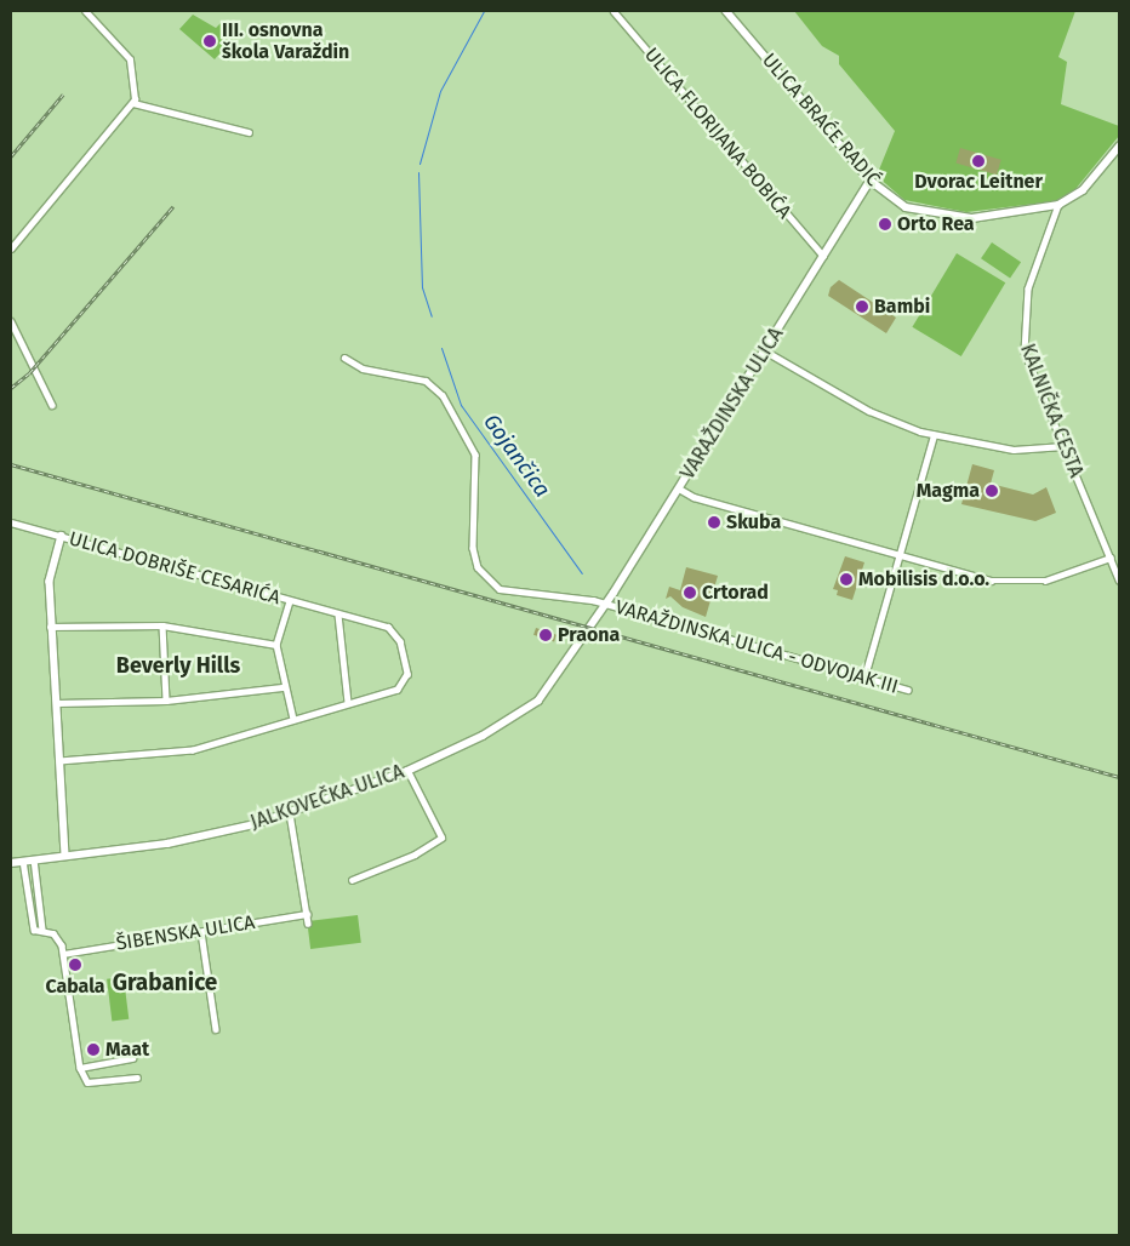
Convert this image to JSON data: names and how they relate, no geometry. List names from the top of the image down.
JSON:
{
  "streets": {
    "main road": ["ULICA BRAĆE RADIĆ", "VARAŽDINSKA ULICA", "JALKOVEČKA ULICA"],
    "street": [
      "ULICA FLORIJANA BOBIĆA",
      "KALNIČKA CESTA",
      "ULICA DOBRIŠE CESARIĆA",
      "VARAŽDINSKA ULICA - ODVOJAK III",
      "ŠIBENSKA ULICA"
    ]
  },
  "crossings": [
    ["ULICA BRAĆE RADIĆ", "VARAŽDINSKA ULICA"],
    ["ULICA BRAĆE RADIĆ", "KALNIČKA CESTA"],
    ["ULICA FLORIJANA BOBIĆA", "VARAŽDINSKA ULICA"],
    ["VARAŽDINSKA ULICA", "VARAŽDINSKA ULICA - ODVOJAK III"],
    ["VARAŽDINSKA ULICA", "JALKOVEČKA ULICA"]
  ],
  "districts": ["Beverly Hills", "Grabanice"],
  "water": ["Gojančica"],
  "places": [
    "III. osnovna škola Varaždin",
    "Dvorac Leitner",
    "Orto Rea",
    "Bambi",
    "Magma",
    "Skuba",
    "Mobilisis d.o.o.",
    "Crtorad",
    "Praona",
    "Cabala",
    "Maat"
  ]
}
